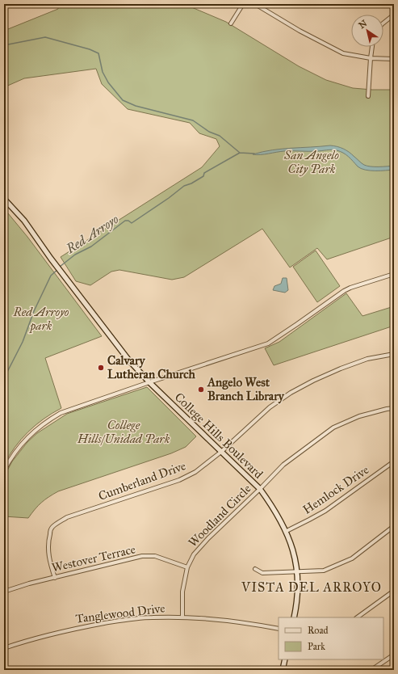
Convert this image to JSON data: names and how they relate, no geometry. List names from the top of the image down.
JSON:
{
  "streets": {
    "street": [
      "College Hills Boulevard",
      "Cumberland Drive",
      "Hemlock Drive",
      "Woodland Circle",
      "Westover Terrace",
      "Tanglewood Drive"
    ]
  },
  "crossings": [
    ["College Hills Boulevard", "Cumberland Drive"],
    ["College Hills Boulevard", "Hemlock Drive"],
    ["College Hills Boulevard", "Woodland Circle"],
    ["Cumberland Drive", "Westover Terrace"],
    ["Woodland Circle", "Westover Terrace"],
    ["Woodland Circle", "Tanglewood Drive"]
  ],
  "districts": ["VISTA DEL ARROYO"],
  "water": ["Red Arroyo"],
  "parks": ["San Angelo City Park", "Red Arroyo park", "College Hills/Unidad Park"],
  "places": ["Calvary Lutheran Church", "Angelo West Branch Library"],
  "legend": ["Road", "Park"],
  "north": "top left"
}
